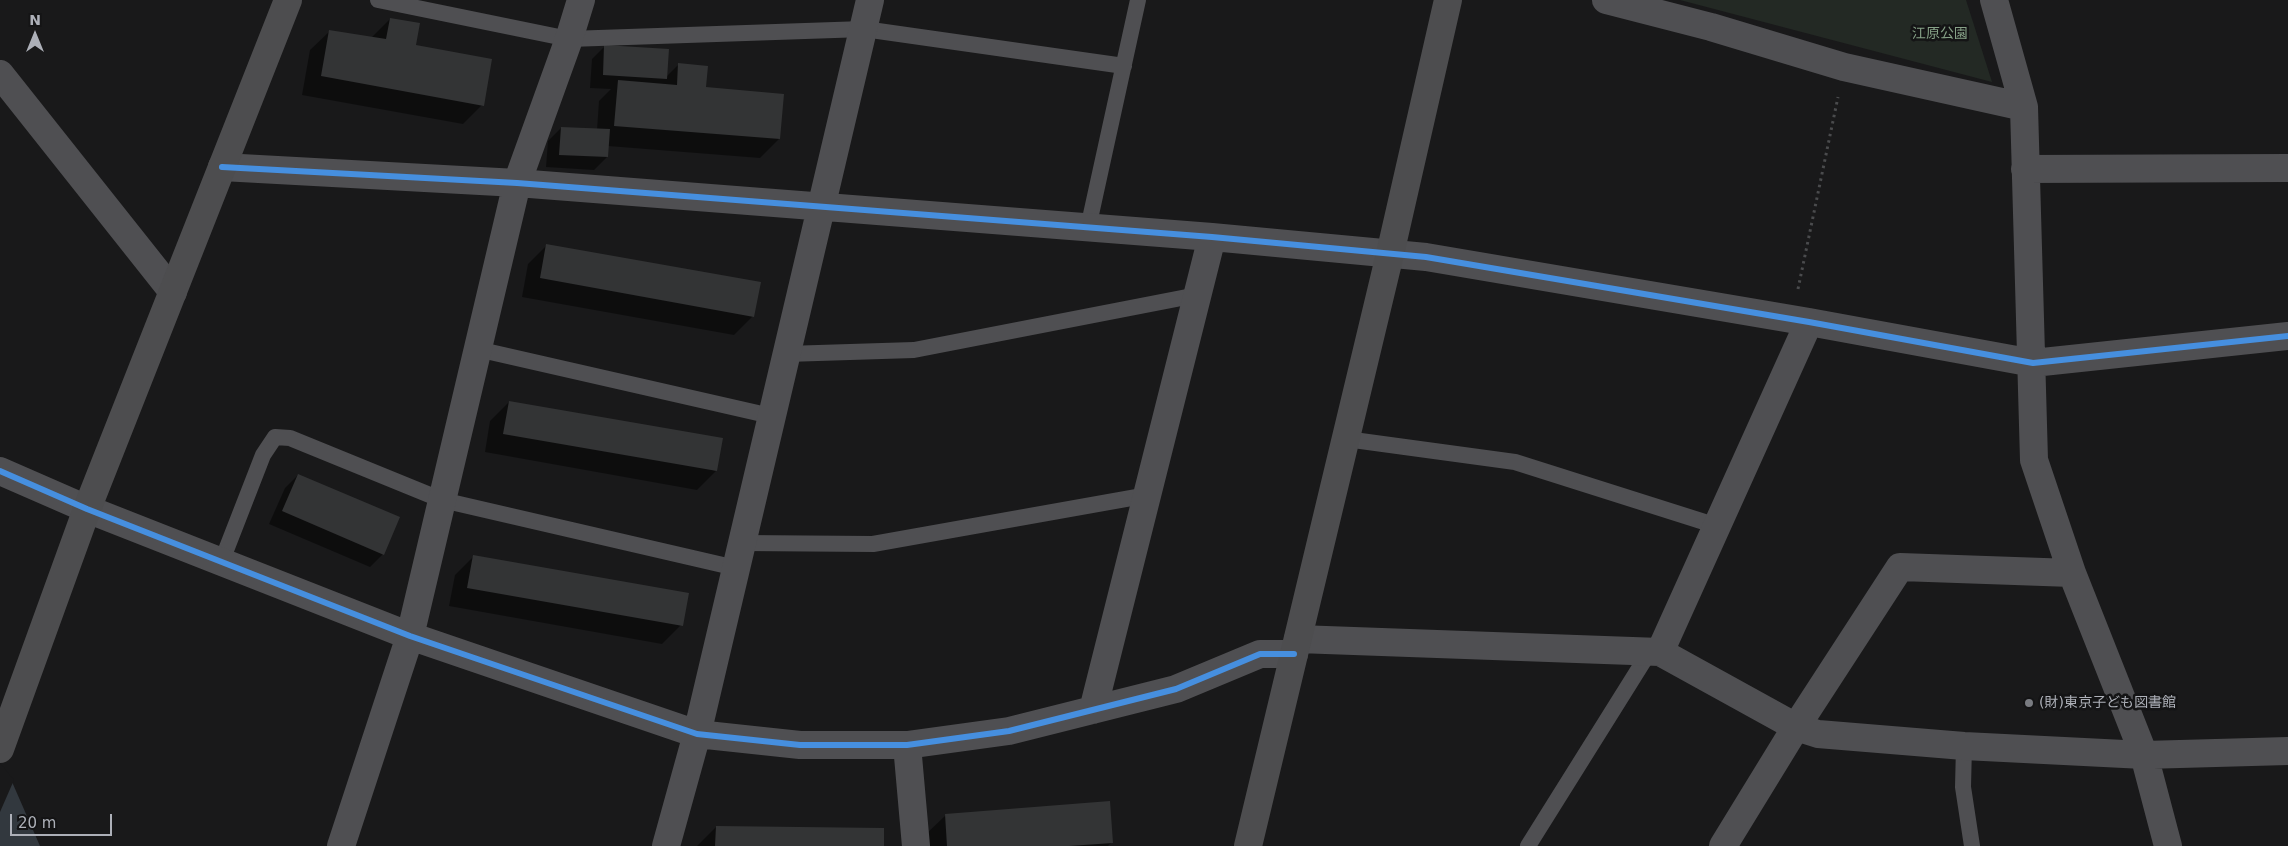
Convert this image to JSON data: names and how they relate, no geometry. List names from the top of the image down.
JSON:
{
  "parks": ["江原公園"],
  "places": ["(財)東京子ども図書館"],
  "scale_bar": "20 m",
  "north": "top"
}
